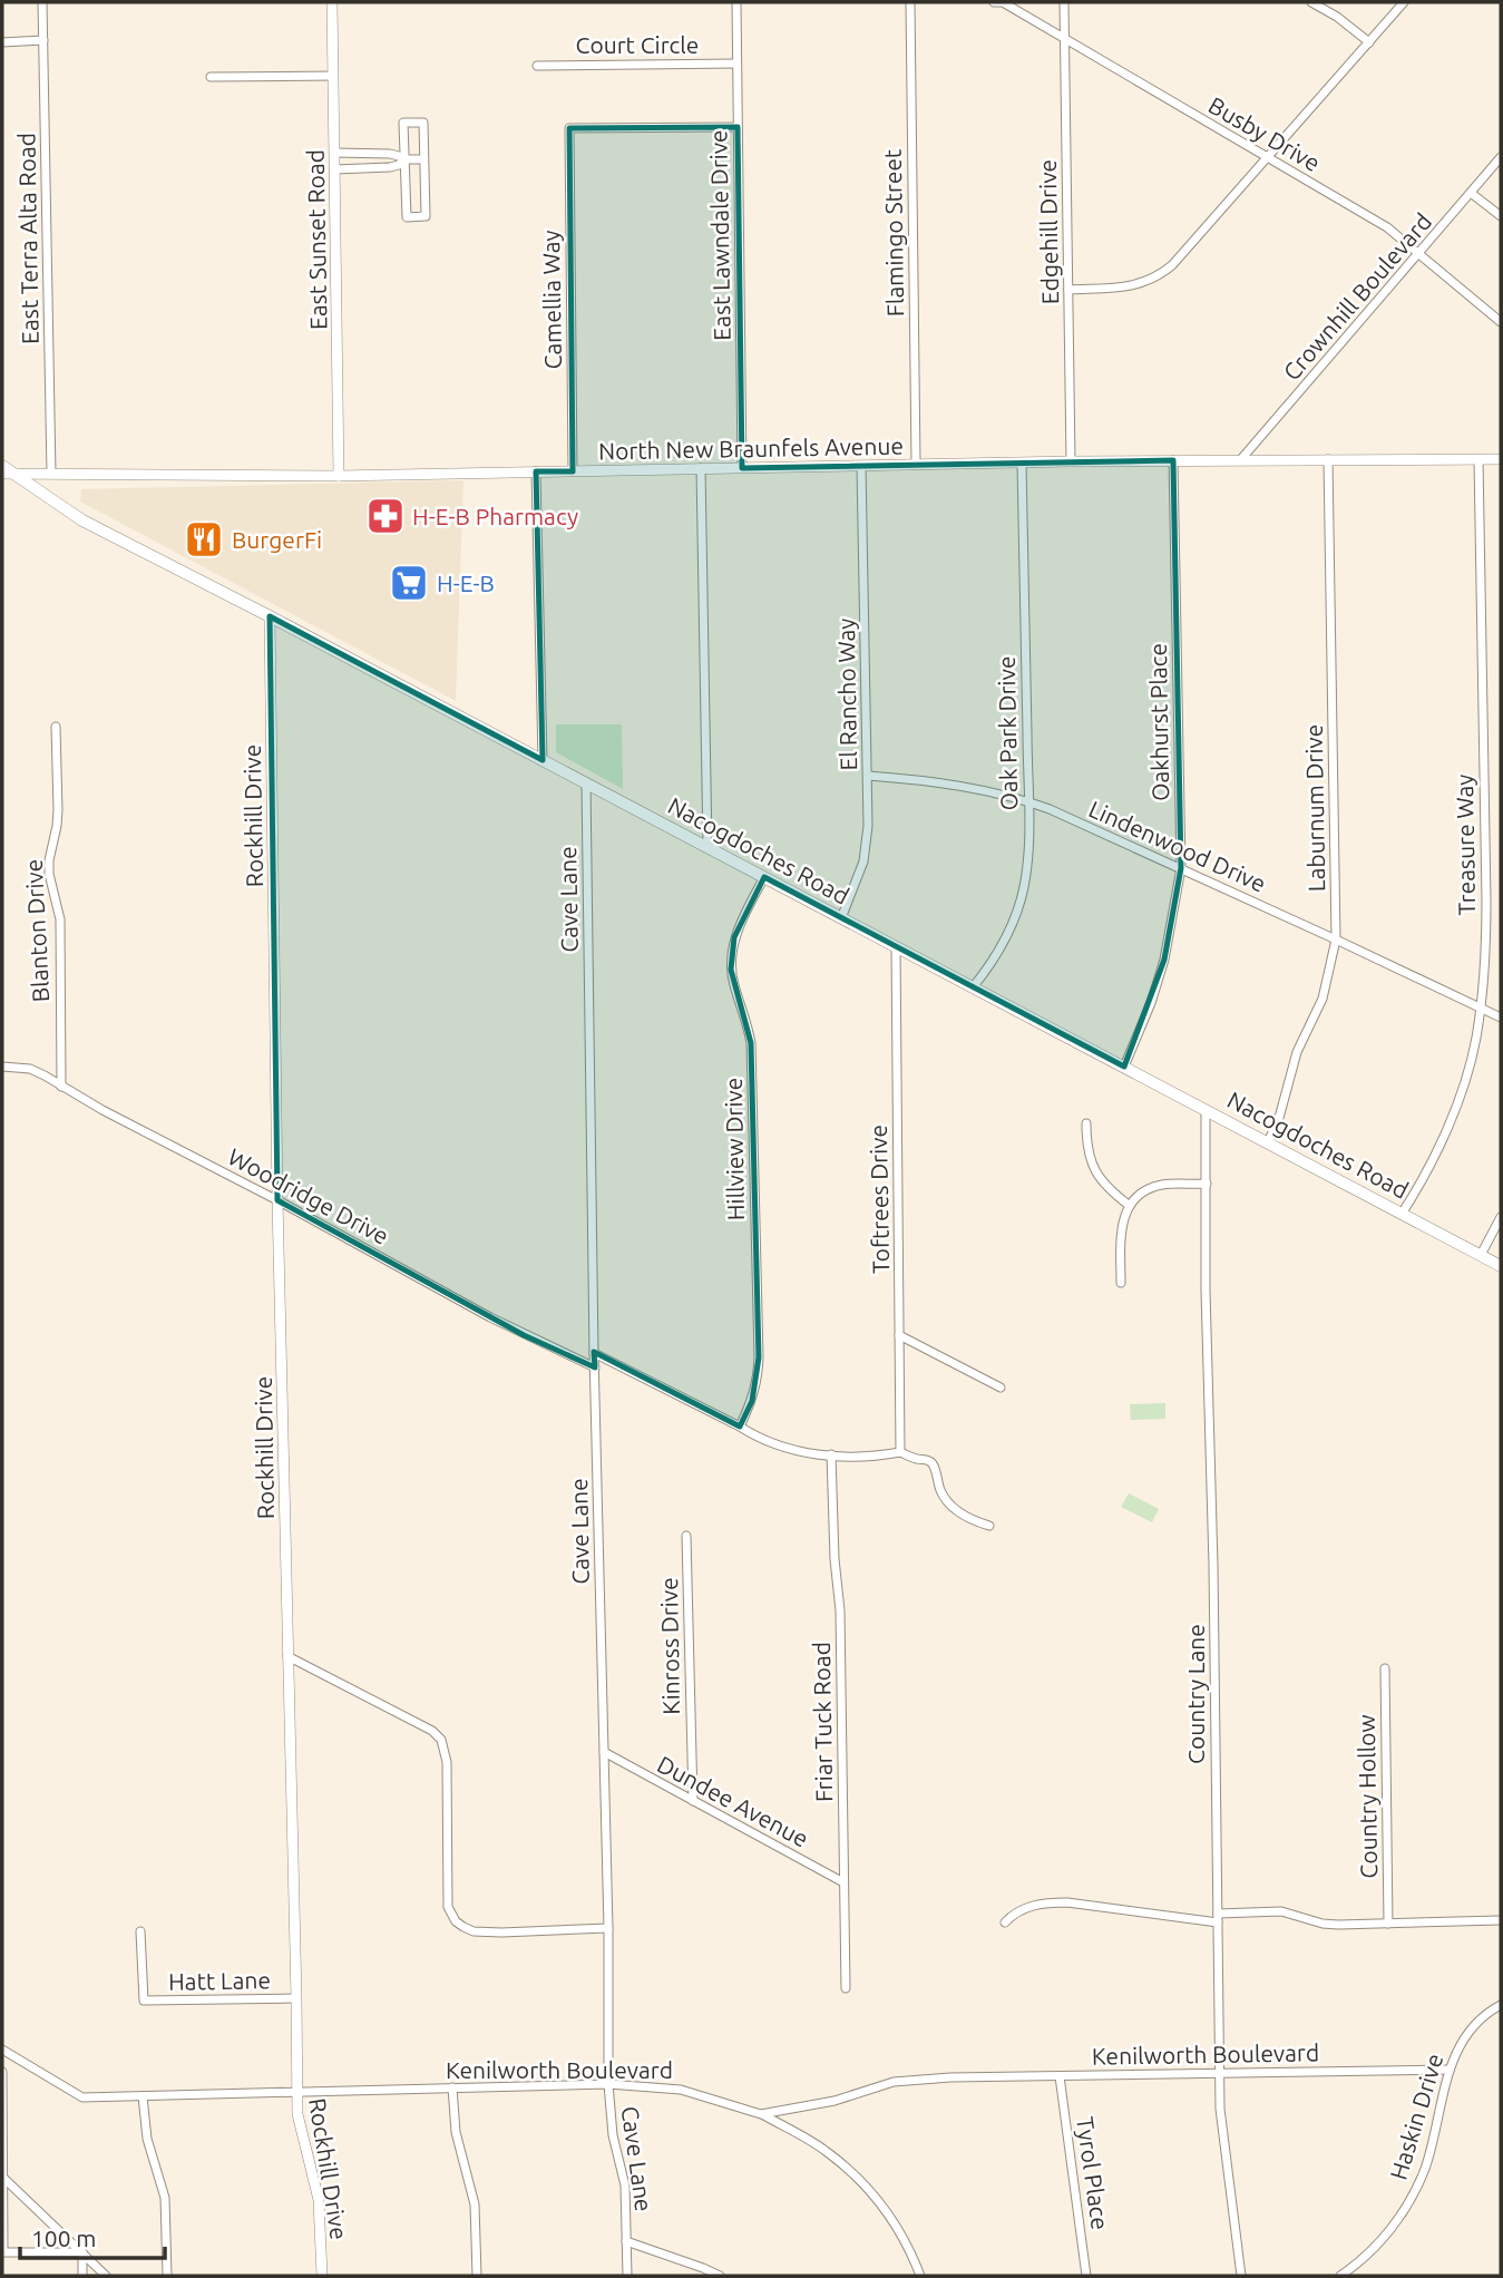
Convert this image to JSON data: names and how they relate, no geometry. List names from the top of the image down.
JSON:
{
  "streets": {
    "main road": ["Nacogdoches Road"],
    "street": [
      "Court Circle",
      "Busby Drive",
      "Edgehill Drive",
      "Flamingo Street",
      "East Lawndale Drive",
      "East Terra Alta Road",
      "East Sunset Road",
      "Crownhill Boulevard",
      "Camellia Way",
      "North New Braunfels Avenue",
      "El Rancho Way",
      "Oakhurst Place",
      "Oak Park Drive",
      "Laburnum Drive",
      "Rockhill Drive",
      "Treasure Way",
      "Lindenwood Drive",
      "Cave Lane",
      "Blanton Drive",
      "Hillview Drive",
      "Woodridge Drive",
      "Toftrees Drive",
      "Kinross Drive",
      "Country Lane",
      "Friar Tuck Road",
      "Country Hollow",
      "Dundee Avenue",
      "Hatt Lane",
      "Kenilworth Boulevard",
      "Haskin Drive",
      "Tyrol Place"
    ]
  },
  "crossings": [
    ["Court Circle", "East Lawndale Drive"],
    ["Busby Drive", "Edgehill Drive"],
    ["Busby Drive", "Crownhill Boulevard"],
    ["Edgehill Drive", "North New Braunfels Avenue"],
    ["Flamingo Street", "North New Braunfels Avenue"],
    ["East Lawndale Drive", "Camellia Way"],
    ["East Lawndale Drive", "North New Braunfels Avenue"],
    ["East Terra Alta Road", "North New Braunfels Avenue"],
    ["East Sunset Road", "North New Braunfels Avenue"],
    ["Crownhill Boulevard", "North New Braunfels Avenue"],
    ["Camellia Way", "North New Braunfels Avenue"],
    ["North New Braunfels Avenue", "El Rancho Way"],
    ["North New Braunfels Avenue", "Oakhurst Place"],
    ["North New Braunfels Avenue", "Oak Park Drive"],
    ["North New Braunfels Avenue", "Laburnum Drive"],
    ["North New Braunfels Avenue", "Treasure Way"],
    ["North New Braunfels Avenue", "Nacogdoches Road"],
    ["El Rancho Way", "Lindenwood Drive"],
    ["El Rancho Way", "Nacogdoches Road"],
    ["Oakhurst Place", "Lindenwood Drive"],
    ["Oakhurst Place", "Nacogdoches Road"],
    ["Oak Park Drive", "Lindenwood Drive"],
    ["Oak Park Drive", "Nacogdoches Road"],
    ["Laburnum Drive", "Lindenwood Drive"],
    ["Laburnum Drive", "Nacogdoches Road"],
    ["Rockhill Drive", "Nacogdoches Road"],
    ["Rockhill Drive", "Woodridge Drive"],
    ["Rockhill Drive", "Hatt Lane"],
    ["Rockhill Drive", "Kenilworth Boulevard"],
    ["Treasure Way", "Lindenwood Drive"],
    ["Treasure Way", "Nacogdoches Road"],
    ["Nacogdoches Road", "Cave Lane"],
    ["Nacogdoches Road", "Hillview Drive"],
    ["Nacogdoches Road", "Toftrees Drive"],
    ["Nacogdoches Road", "Country Lane"],
    ["Cave Lane", "Woodridge Drive"],
    ["Cave Lane", "Dundee Avenue"],
    ["Cave Lane", "Kenilworth Boulevard"],
    ["Blanton Drive", "Woodridge Drive"],
    ["Kinross Drive", "Dundee Avenue"],
    ["Country Lane", "Kenilworth Boulevard"],
    ["Friar Tuck Road", "Dundee Avenue"],
    ["Kenilworth Boulevard", "Haskin Drive"],
    ["Kenilworth Boulevard", "Tyrol Place"]
  ],
  "places": {
    "pharmacy": ["H-E-B Pharmacy"],
    "restaurant": ["BurgerFi"],
    "supermarket": ["H-E-B"]
  },
  "scale_bar": "100 m"
}
